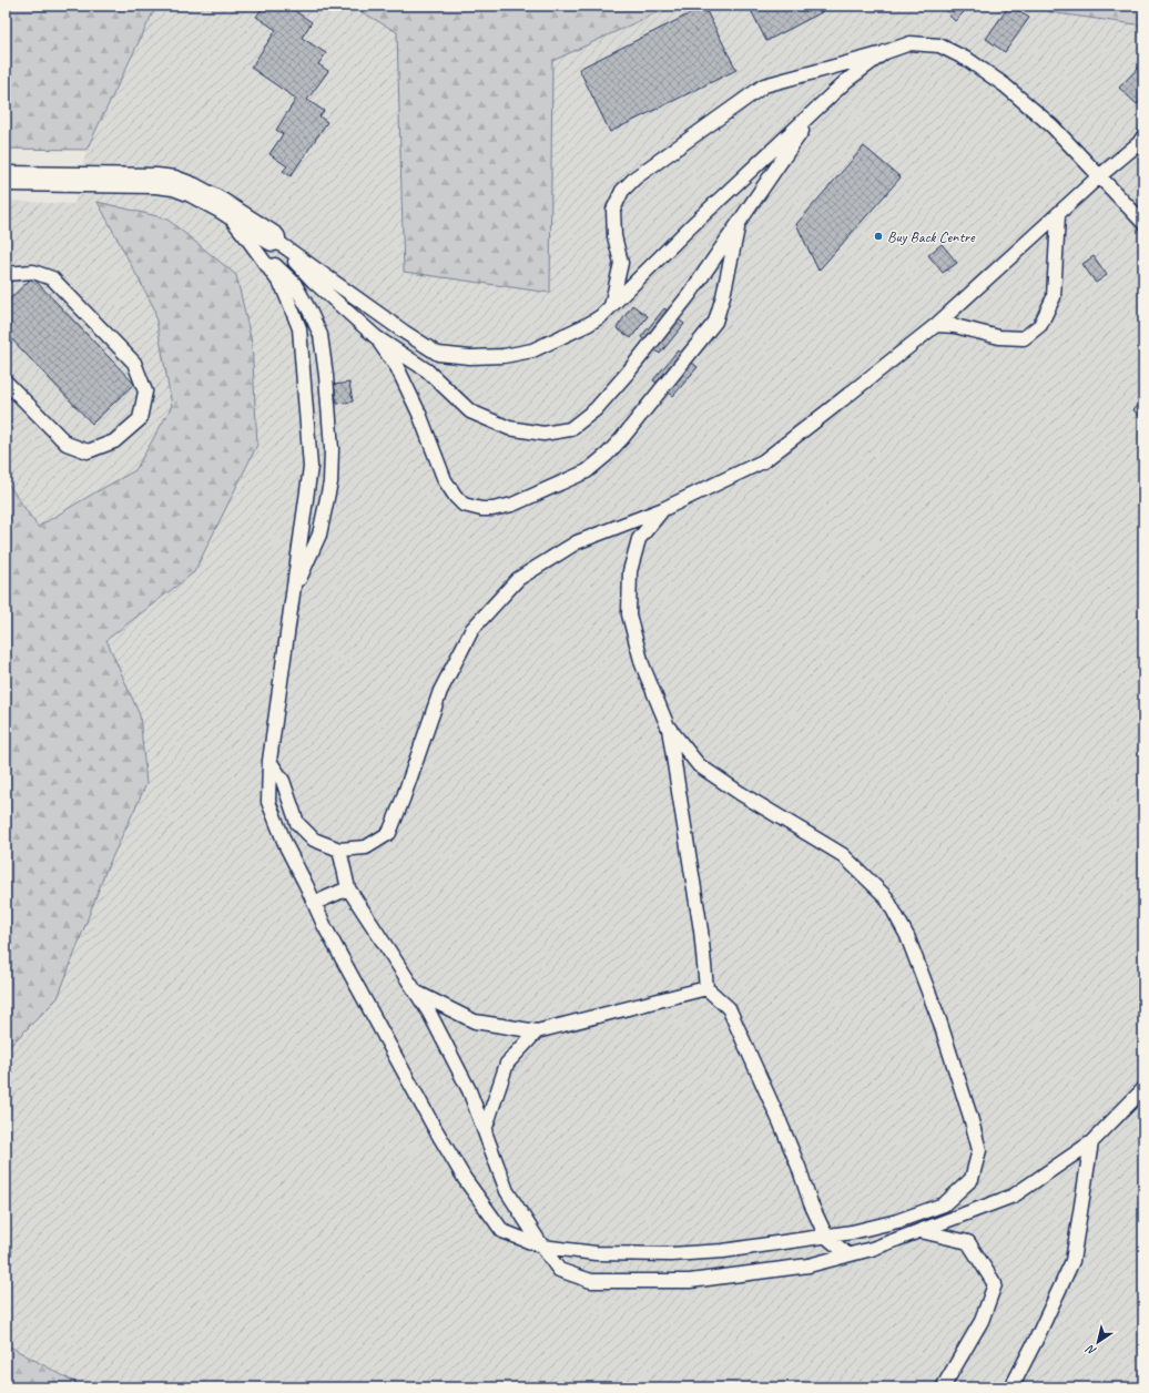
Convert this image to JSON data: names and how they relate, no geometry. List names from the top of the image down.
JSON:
{
  "places": ["Buy Back Centre"],
  "north": "bottom left"
}
